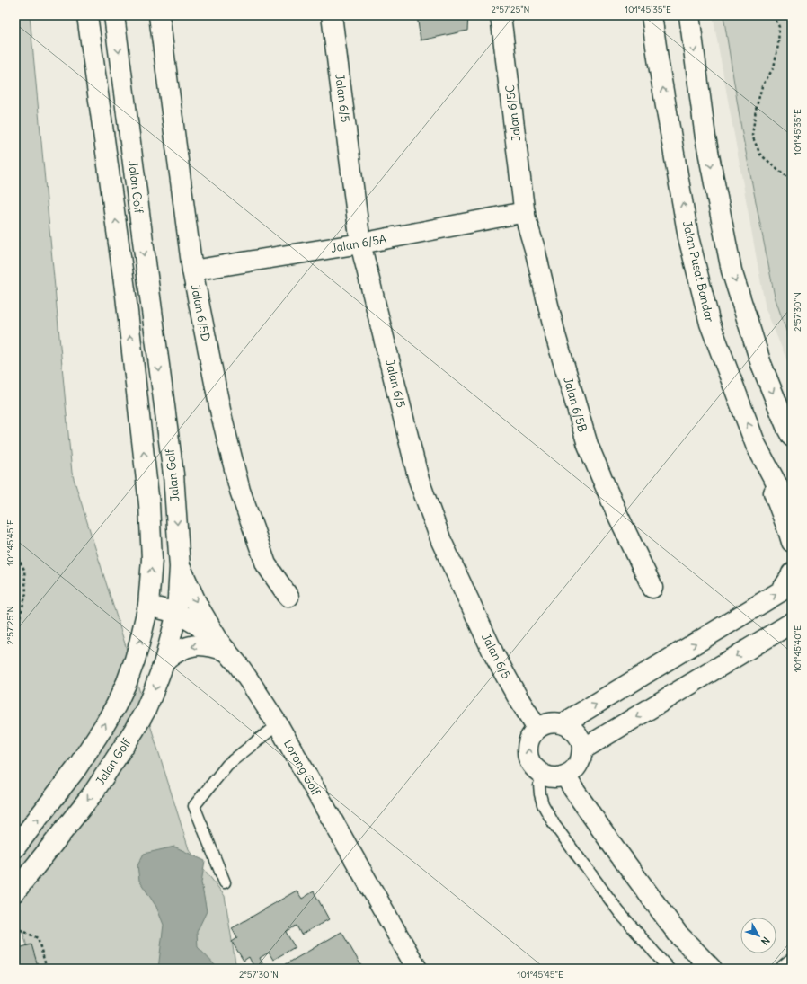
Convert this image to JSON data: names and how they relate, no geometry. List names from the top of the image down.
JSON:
{
  "streets": {
    "street": [
      "Jalan 6/5",
      "Jalan 6/5C",
      "Jalan Golf",
      "Jalan 6/5A",
      "Jalan Pusat Bandar",
      "Jalan 6/5D",
      "Jalan 6/5B",
      "Lorong Golf"
    ]
  },
  "crossings": [
    ["Jalan 6/5", "Jalan 6/5A"],
    ["Jalan 6/5C", "Jalan 6/5A"],
    ["Jalan 6/5C", "Jalan 6/5B"],
    ["Jalan Golf", "Lorong Golf"],
    ["Jalan 6/5A", "Jalan 6/5D"],
    ["Jalan 6/5A", "Jalan 6/5B"]
  ],
  "north": "bottom right",
  "coordinates": [
    "2°57'25\"N",
    "101°45'35\"E",
    "2°57'30\"N",
    "101°45'45\"E",
    "101°45'40\"E"
  ]
}
